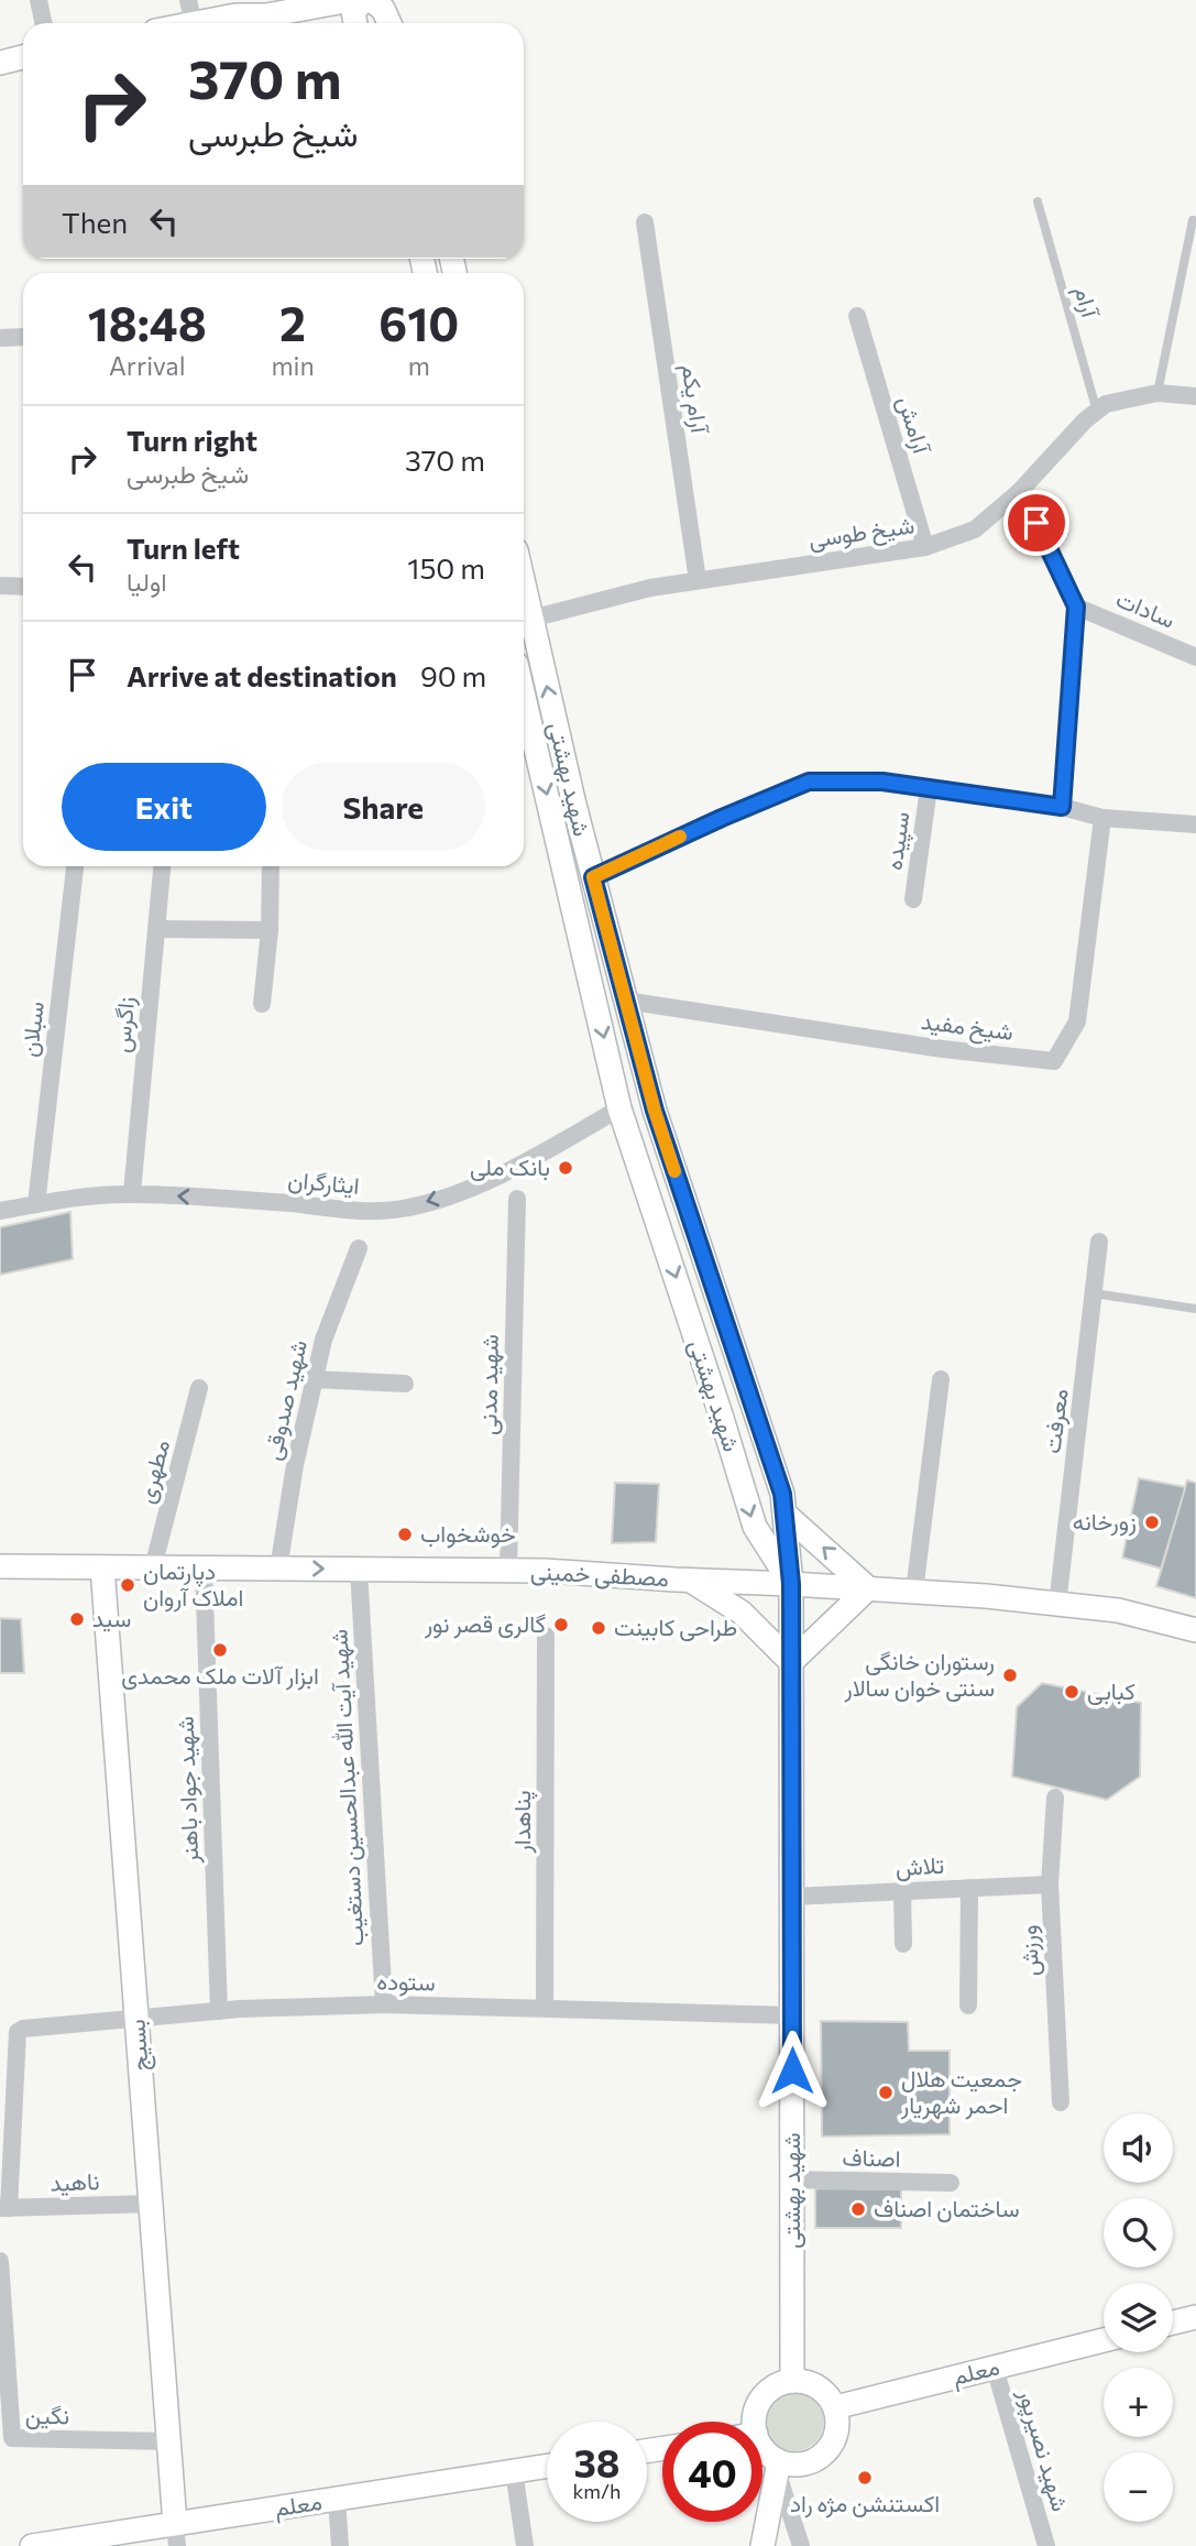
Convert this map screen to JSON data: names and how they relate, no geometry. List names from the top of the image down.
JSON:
{
  "streets": {
    "main road": [
      "شهید بهشتی",
      "مصطفی خمینی",
      "بسیج",
      "معلم"
    ],
    "street": [
      "آرام یکم",
      "آرامش",
      "شیخ طوسی",
      "سادات",
      "سپیده",
      "زاگرس",
      "شیخ مفید",
      "سبلان",
      "ایثارگران",
      "شهید مدنی",
      "شهید صدوقی",
      "معرفت",
      "مطهری",
      "شهید آیت الله عبدالحسین دستغیب",
      "شهید جواد باهنر",
      "پناهدار",
      "تلاش",
      "ورزش",
      "ستوده",
      "اصناف",
      "ناهید",
      "نگین",
      "شهید نصیرپور"
    ],
    "lane": ["آرام"]
  },
  "crossings": [
    ["آرام", "شیخ طوسی"],
    ["آرام یکم", "شیخ طوسی"],
    ["آرامش", "شیخ طوسی"],
    ["شیخ طوسی", "شهید بهشتی"],
    ["شهید بهشتی", "شیخ مفید"],
    ["شهید بهشتی", "ایثارگران"],
    ["شهید بهشتی", "مصطفی خمینی"],
    ["شهید بهشتی", "تلاش"],
    ["شهید بهشتی", "ستوده"],
    ["شهید بهشتی", "اصناف"],
    ["زاگرس", "ایثارگران"],
    ["سبلان", "ایثارگران"],
    ["شهید مدنی", "مصطفی خمینی"],
    ["شهید صدوقی", "مصطفی خمینی"],
    ["معرفت", "مصطفی خمینی"],
    ["مطهری", "مصطفی خمینی"],
    ["مصطفی خمینی", "شهید آیت الله عبدالحسین دستغیب"],
    ["مصطفی خمینی", "شهید جواد باهنر"],
    ["مصطفی خمینی", "بسیج"],
    ["شهید آیت الله عبدالحسین دستغیب", "ستوده"],
    ["شهید جواد باهنر", "ستوده"],
    ["پناهدار", "ستوده"],
    ["تلاش", "ورزش"],
    ["ستوده", "بسیج"],
    ["ستوده", "ناهید"],
    ["بسیج", "ناهید"],
    ["بسیج", "معلم"],
    ["بسیج", "نگین"],
    ["معلم", "شهید نصیرپور"]
  ],
  "one_way": ["ایثارگران"],
  "places": [
    "بانک ملی",
    "زورخانه",
    "خوشخواب",
    "دپارتمان املاک آروان",
    "سید",
    "گالری قصر نور",
    "طراحی کابینت",
    "ابزار آلات ملک محمدی",
    "رستوران خانگی سنتی خوان سالار",
    "کبابی",
    "جمعیت هلال احمر شهریار",
    "ساختمان اصناف",
    "اکستنشن مژه راد"
  ],
  "page": {
    "turn": ["370 m", "شیخ طبرسی"],
    "then": "Then",
    "eta": [
      "18:48",
      "Arrival",
      "2",
      "min",
      "610",
      "m"
    ],
    "list": [
      {
        "name": "Turn right",
        "note": "شیخ طبرسی",
        "value": "370 m"
      },
      {
        "name": "Turn left",
        "note": "اولیا",
        "value": "150 m"
      },
      {
        "name": "Arrive at destination",
        "value": "90 m"
      }
    ],
    "buttons": ["Exit", "Share"],
    "map_buttons": ["+", "−"],
    "speed": "38 km/h",
    "limit": "40"
  }
}
